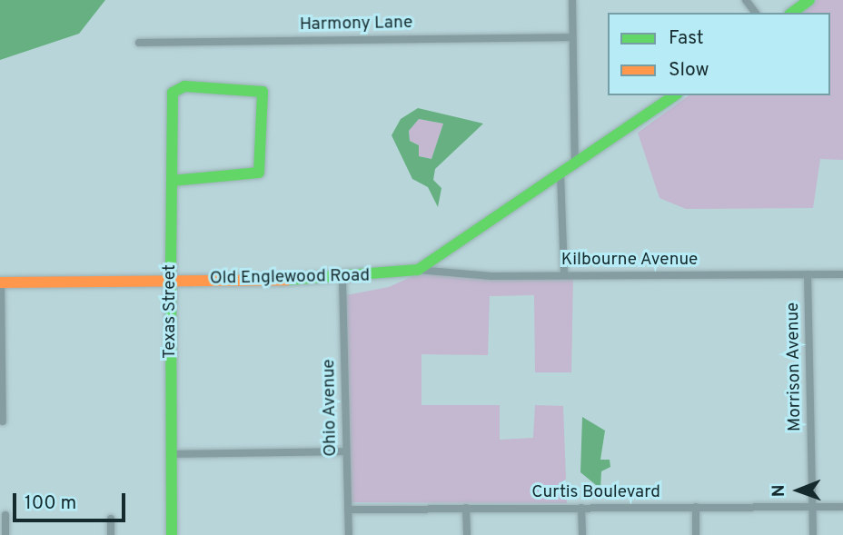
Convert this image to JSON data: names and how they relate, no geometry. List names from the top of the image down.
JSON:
{
  "streets": {
    "street": [
      "Harmony Lane",
      "Kilbourne Avenue",
      "Old Englewood Road",
      "Texas Street",
      "Morrison Avenue",
      "Ohio Avenue",
      "Curtis Boulevard"
    ]
  },
  "crossings": [
    ["Kilbourne Avenue", "Old Englewood Road"],
    ["Kilbourne Avenue", "Morrison Avenue"],
    ["Old Englewood Road", "Texas Street"],
    ["Old Englewood Road", "Ohio Avenue"],
    ["Morrison Avenue", "Curtis Boulevard"],
    ["Ohio Avenue", "Curtis Boulevard"]
  ],
  "legend": ["Fast", "Slow"],
  "scale_bar": "100 m",
  "north": "left"
}
